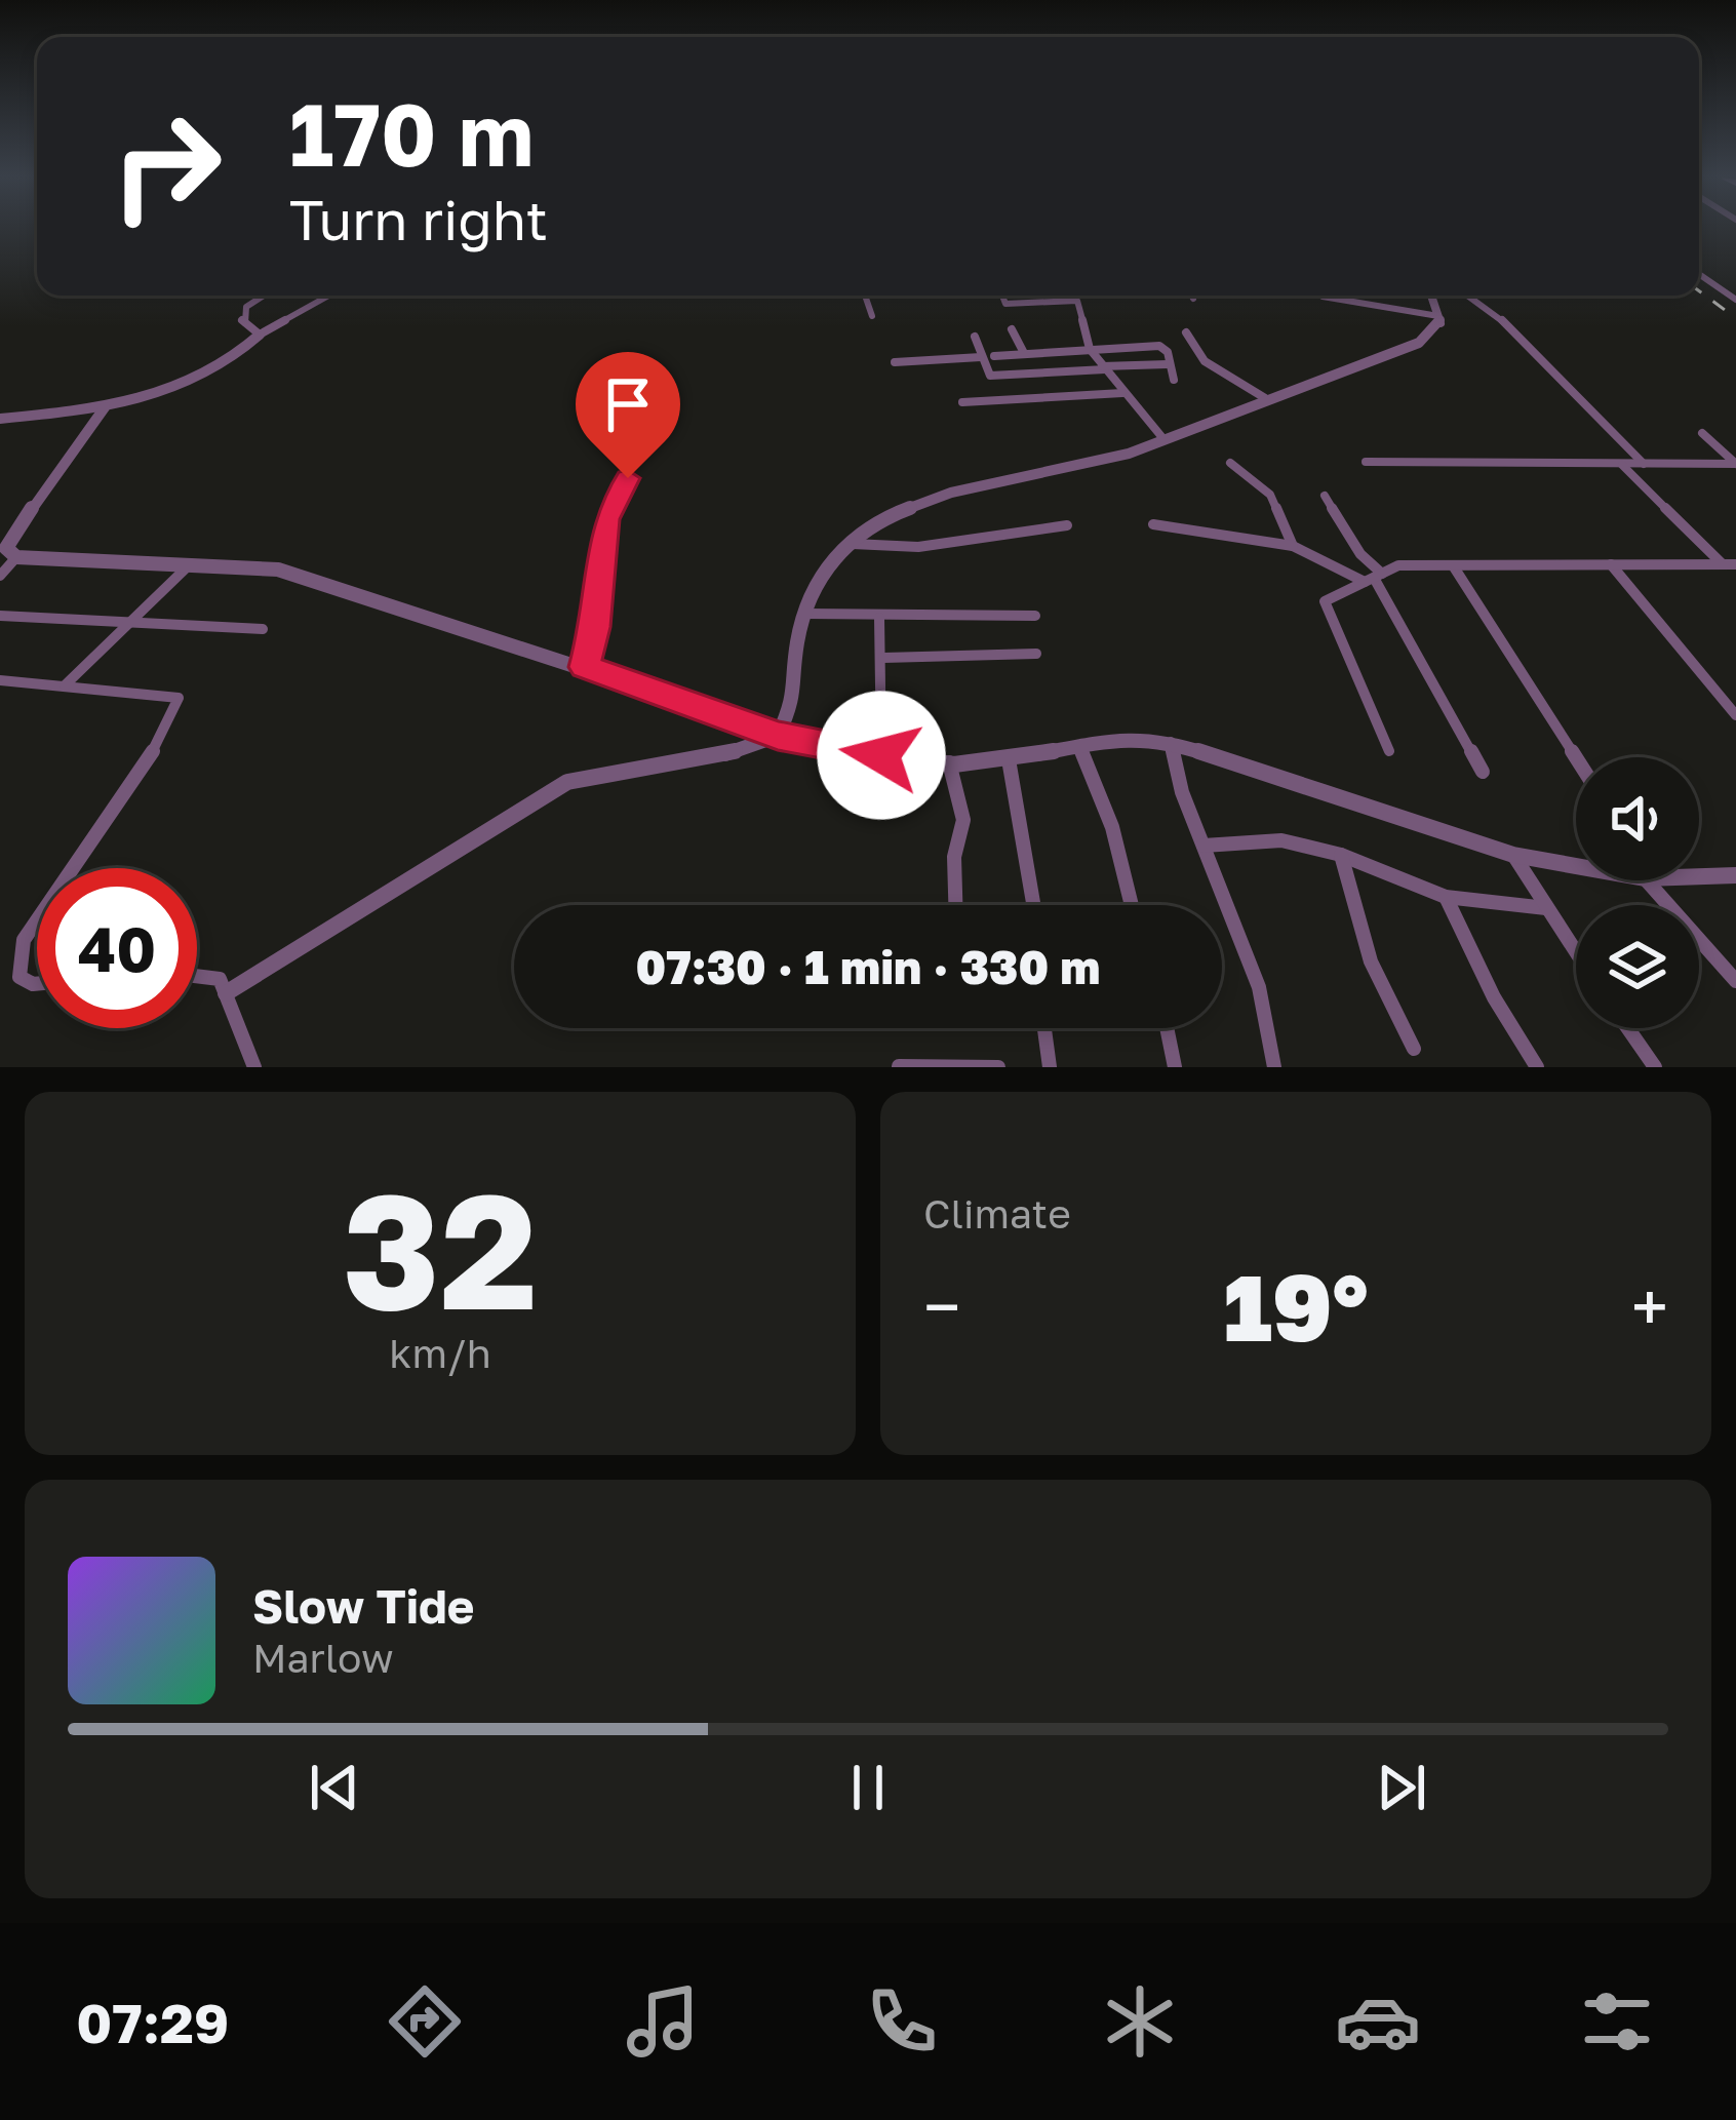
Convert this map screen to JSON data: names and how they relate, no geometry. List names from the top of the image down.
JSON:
{
  "page": {
    "turn": ["170 m", "Turn right"],
    "limit": "40",
    "trip": "07:30 · 1 min · 330 m",
    "tile": [
      ["32", "km/h"],
      "Climate"
    ],
    "heat": ["−", "19°", "+"],
    "song": ["Slow Tide", "Marlow"],
    "tabs": "07:29"
  }
}
